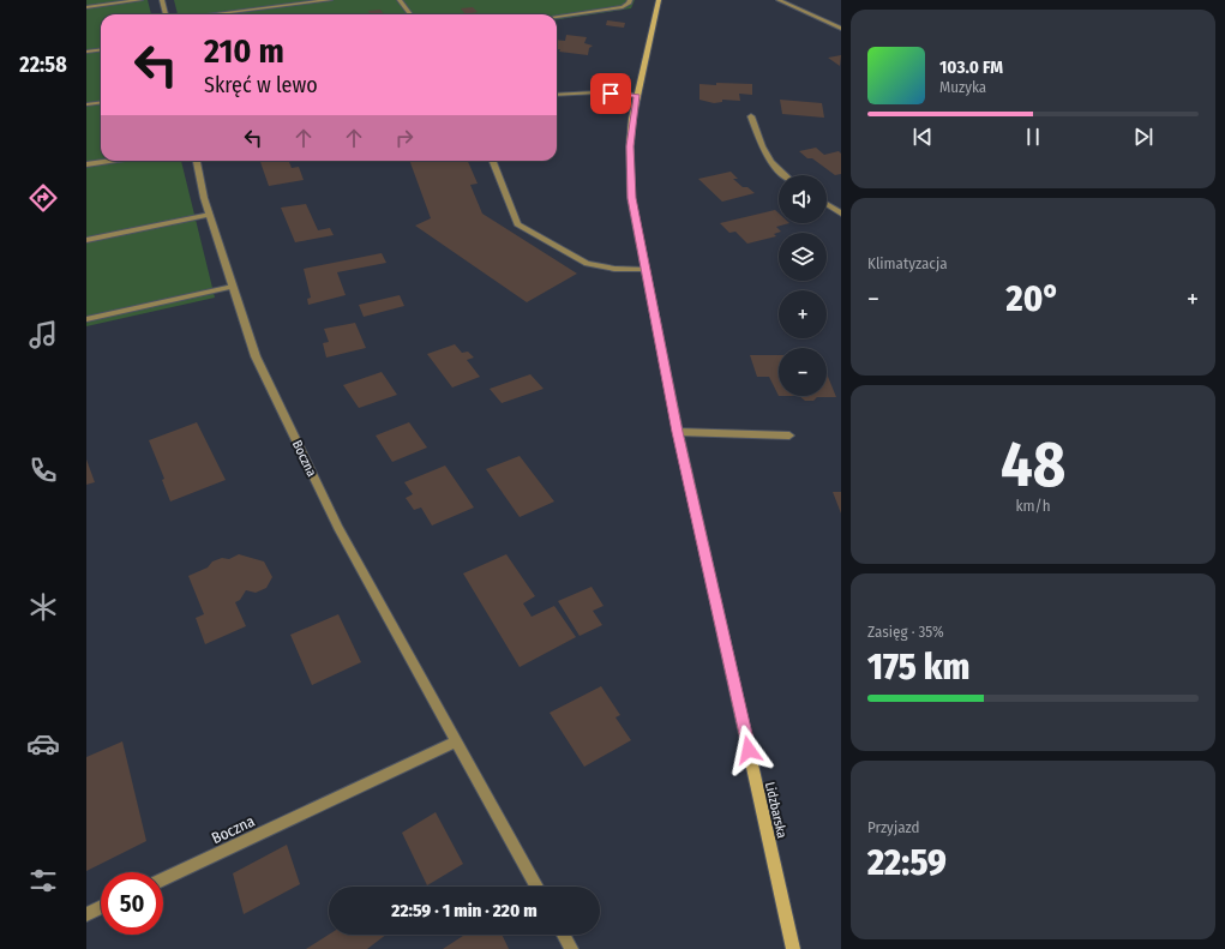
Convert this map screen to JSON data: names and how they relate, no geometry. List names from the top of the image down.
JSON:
{
  "streets": {
    "main road": ["Lidzbarska"],
    "street": ["Boczna"]
  },
  "page": {
    "tabs": "22:58",
    "turn": ["210 m", "Skręć w lewo"],
    "song": ["103.0 FM", "Muzyka"],
    "map_buttons": ["+", "−"],
    "tile": [
      "Klimatyzacja",
      ["48", "km/h"],
      ["Zasięg · 35%", "175 km"],
      ["Przyjazd", "22:59"]
    ],
    "heat": ["−", "20°", "+"],
    "limit": "50",
    "trip": "22:59 · 1 min · 220 m"
  }
}
